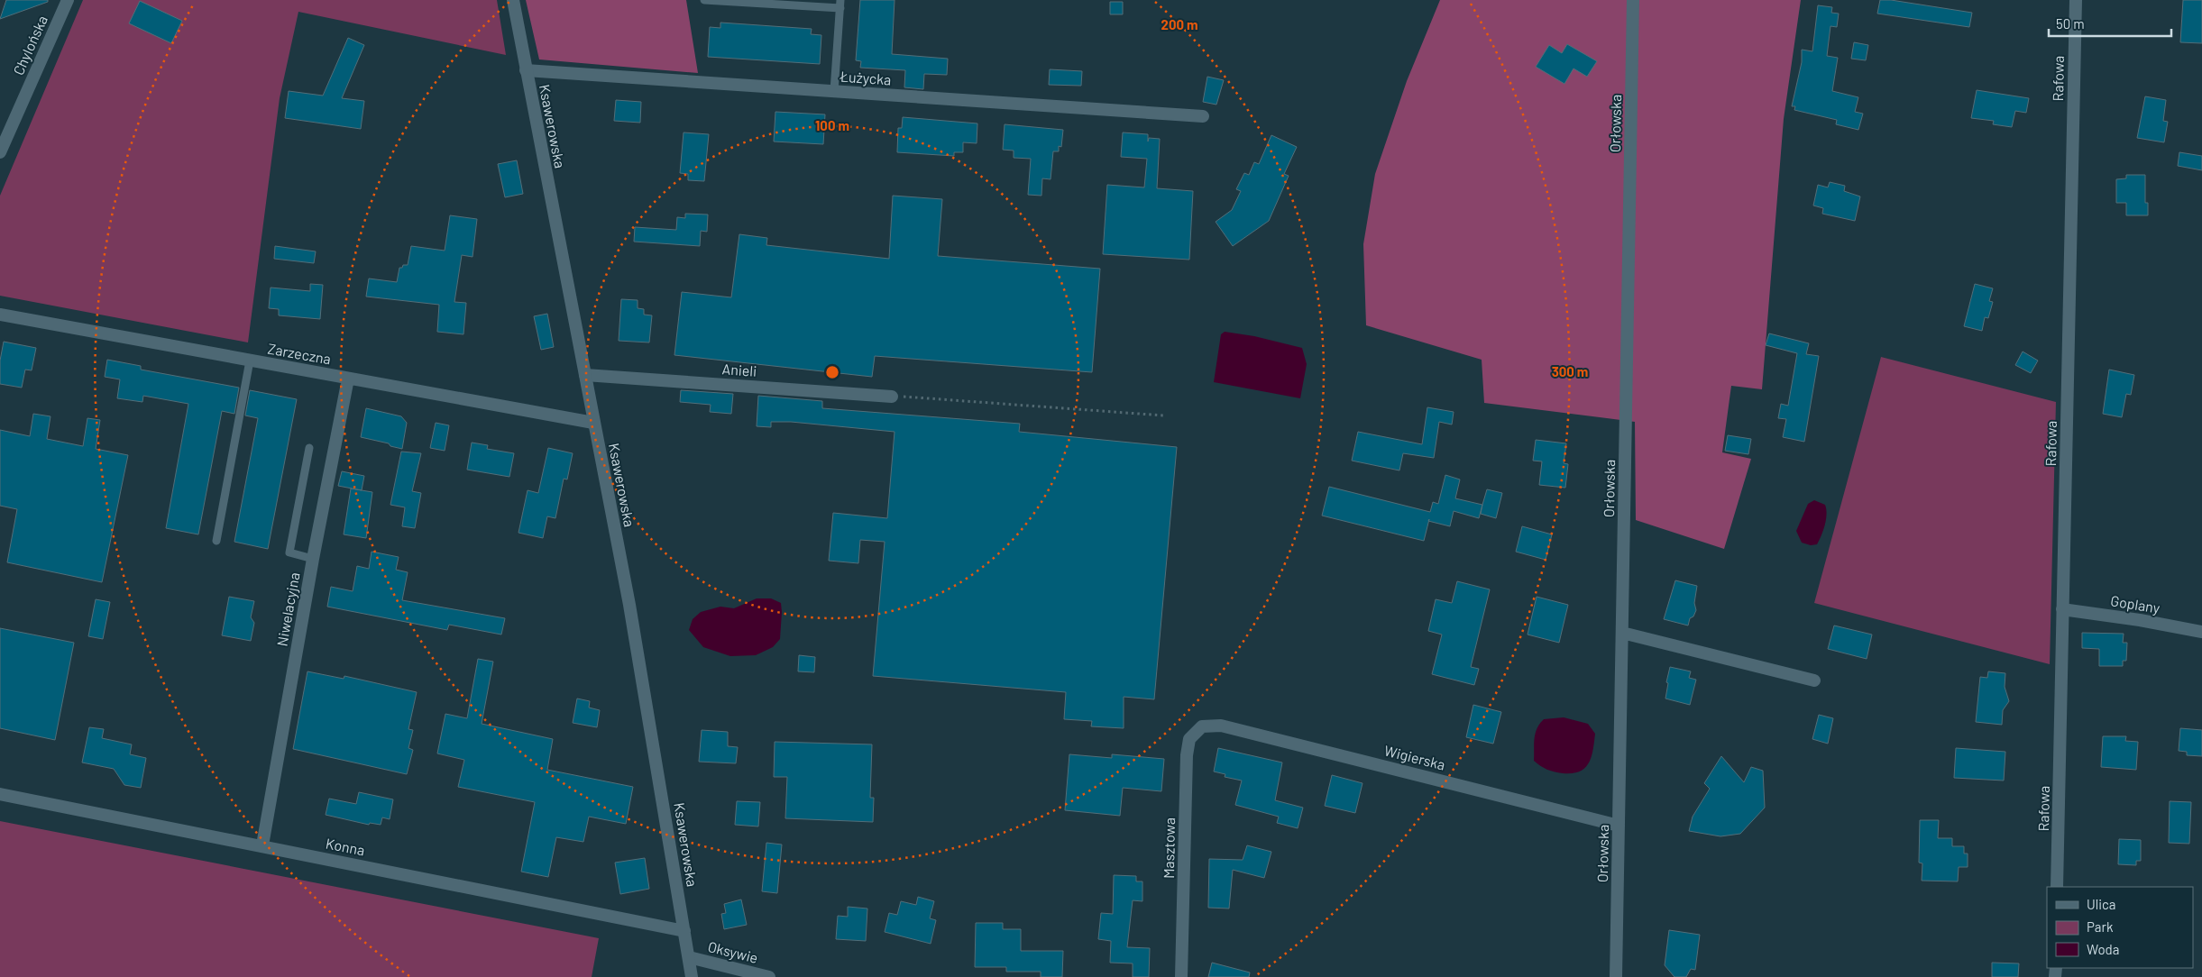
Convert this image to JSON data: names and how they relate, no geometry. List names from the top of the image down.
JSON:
{
  "streets": {
    "street": [
      "Chylońska",
      "Łużycka",
      "Rafowa",
      "Orłowska",
      "Ksawerowska",
      "Zarzeczna",
      "Anieli",
      "Goplany",
      "Niwelacyjna",
      "Wigierska",
      "Konna",
      "Masztowa",
      "Oksywie"
    ]
  },
  "crossings": [
    ["Łużycka", "Ksawerowska"],
    ["Rafowa", "Goplany"],
    ["Orłowska", "Wigierska"],
    ["Ksawerowska", "Zarzeczna"],
    ["Ksawerowska", "Anieli"],
    ["Ksawerowska", "Konna"],
    ["Ksawerowska", "Oksywie"],
    ["Zarzeczna", "Niwelacyjna"],
    ["Niwelacyjna", "Konna"],
    ["Wigierska", "Masztowa"]
  ],
  "legend": ["Ulica", "Park", "Woda"],
  "scale_bar": "50 m",
  "rings": ["200 m", "100 m", "300 m"]
}
